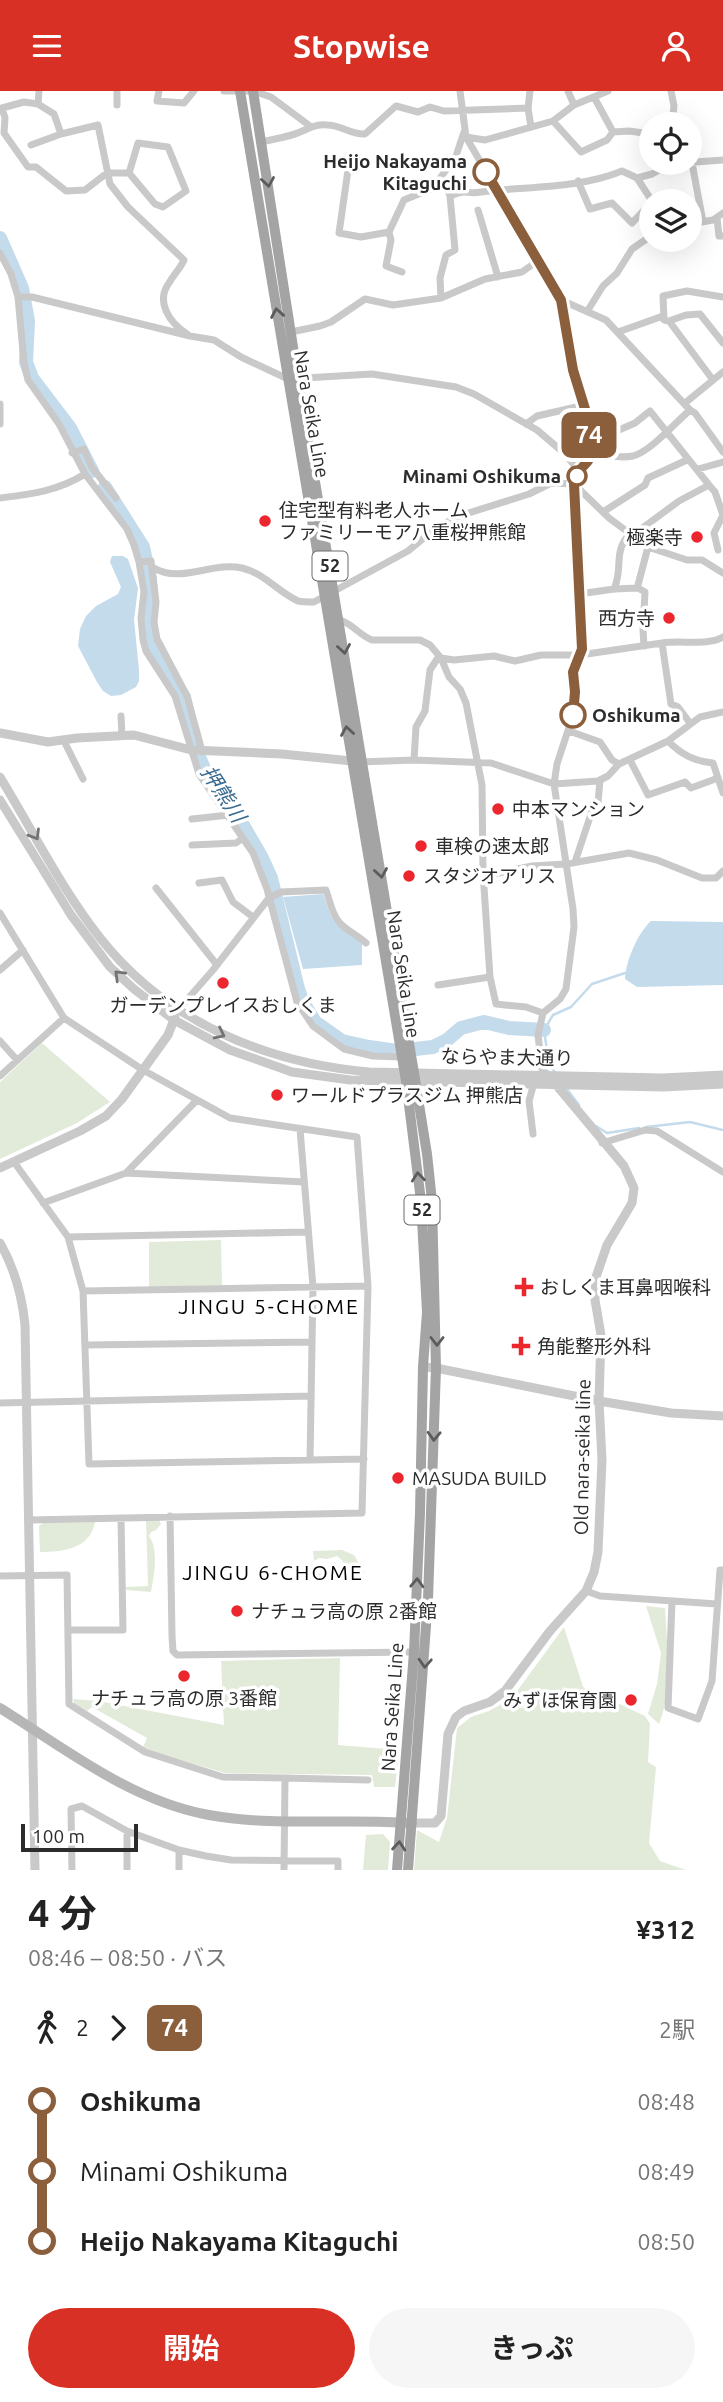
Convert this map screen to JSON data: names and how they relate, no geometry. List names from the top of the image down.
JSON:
{
  "streets": {
    "main road": ["Nara Seika Line", "52"],
    "street": ["ならやま大通り", "Old nara-seika line"]
  },
  "crossings": [
    ["Nara Seika Line", "ならやま大通り"],
    ["Nara Seika Line", "Old nara-seika line"],
    ["ならやま大通り", "Old nara-seika line"]
  ],
  "districts": ["JINGU 5-CHOME", "JINGU 6-CHOME"],
  "water": ["押熊川"],
  "places": {
    "other": [
      "Heijo Nakayama Kitaguchi",
      "Minami Oshikuma",
      "住宅型有料老人ホーム ファミリーモア八重桜押熊館",
      "極楽寺",
      "西方寺",
      "Oshikuma",
      "中本マンション",
      "車検の速太郎",
      "スタジオアリス",
      "ガーデンプレイスおしくま",
      "ワールドプラスジム 押熊店",
      "MASUDA BUILD",
      "ナチュラ高の原 2番館",
      "ナチュラ高の原 3番館",
      "みずほ保育園"
    ],
    "health": ["おしくま耳鼻咽喉科", "角能整形外科"]
  },
  "lines": ["bus line 74"],
  "scale_bar": "100 m",
  "page": {
    "header": "Stopwise",
    "on_map": "74",
    "scale": "100 m",
    "heading": ["4 分", "08:46 – 08:50 · バス", "¥312"],
    "legs": ["2", "74", "2駅"],
    "list": [
      {
        "name": "Oshikuma",
        "value": "08:48"
      },
      {
        "name": "Minami Oshikuma",
        "value": "08:49"
      },
      {
        "name": "Heijo Nakayama Kitaguchi",
        "value": "08:50"
      }
    ],
    "buttons": ["開始", "きっぷ"]
  }
}
